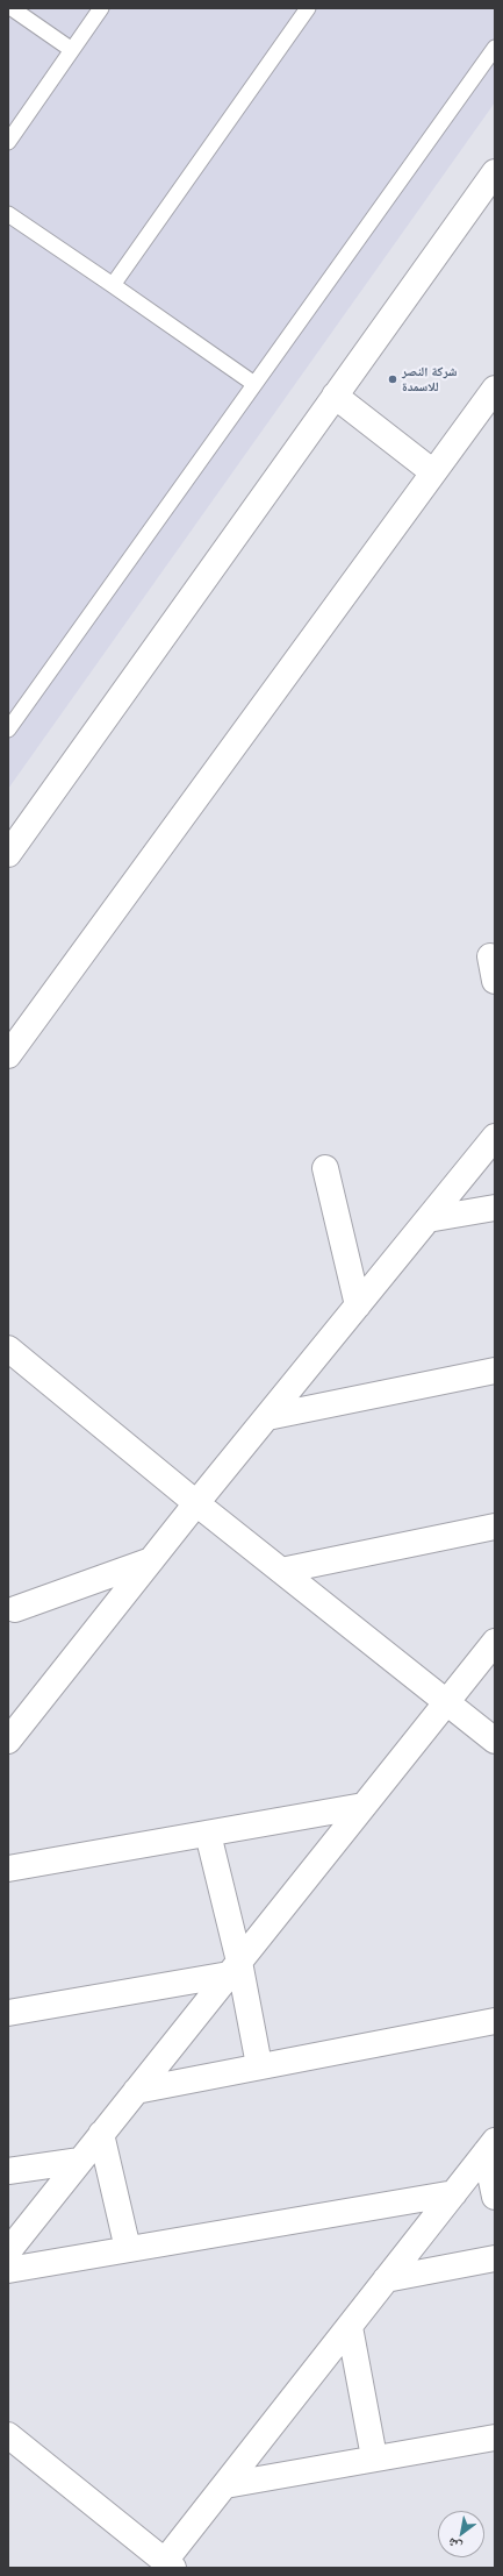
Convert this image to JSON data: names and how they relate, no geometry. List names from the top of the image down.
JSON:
{
  "places": ["شركة النصر للاسمدة"],
  "north": "bottom left"
}
